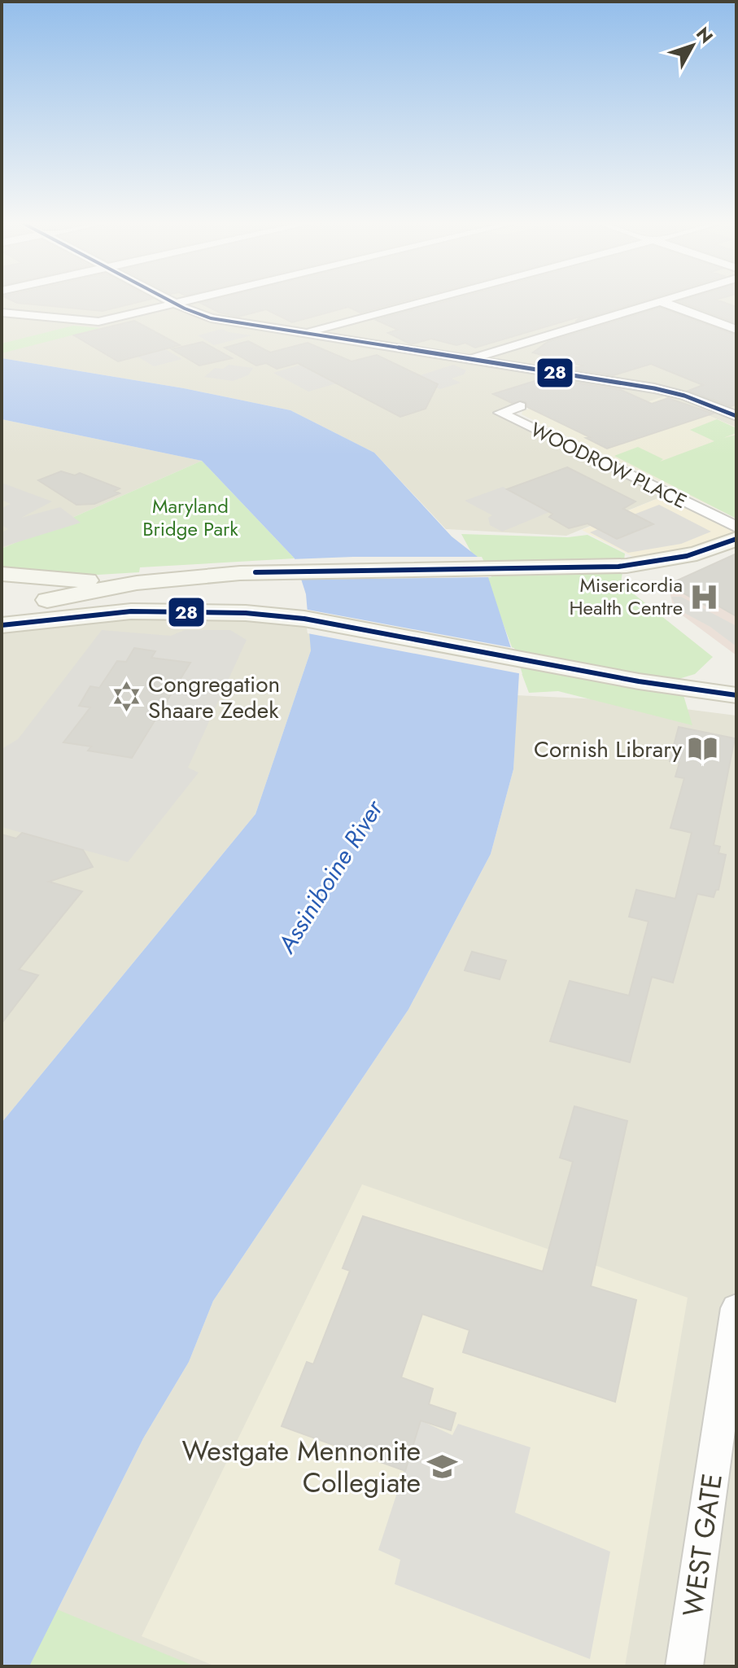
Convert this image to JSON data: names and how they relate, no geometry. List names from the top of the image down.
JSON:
{
  "streets": {
    "street": ["WOODROW PLACE", "WEST GATE"]
  },
  "water": ["Assiniboine River"],
  "parks": ["Maryland Bridge Park"],
  "places": {
    "hospital": ["Misericordia Health Centre"],
    "synagogue": ["Congregation Shaare Zedek"],
    "library": ["Cornish Library"],
    "school or university": ["Westgate Mennonite Collegiate"]
  },
  "lines": ["transit line 28"],
  "north": "top right"
}
